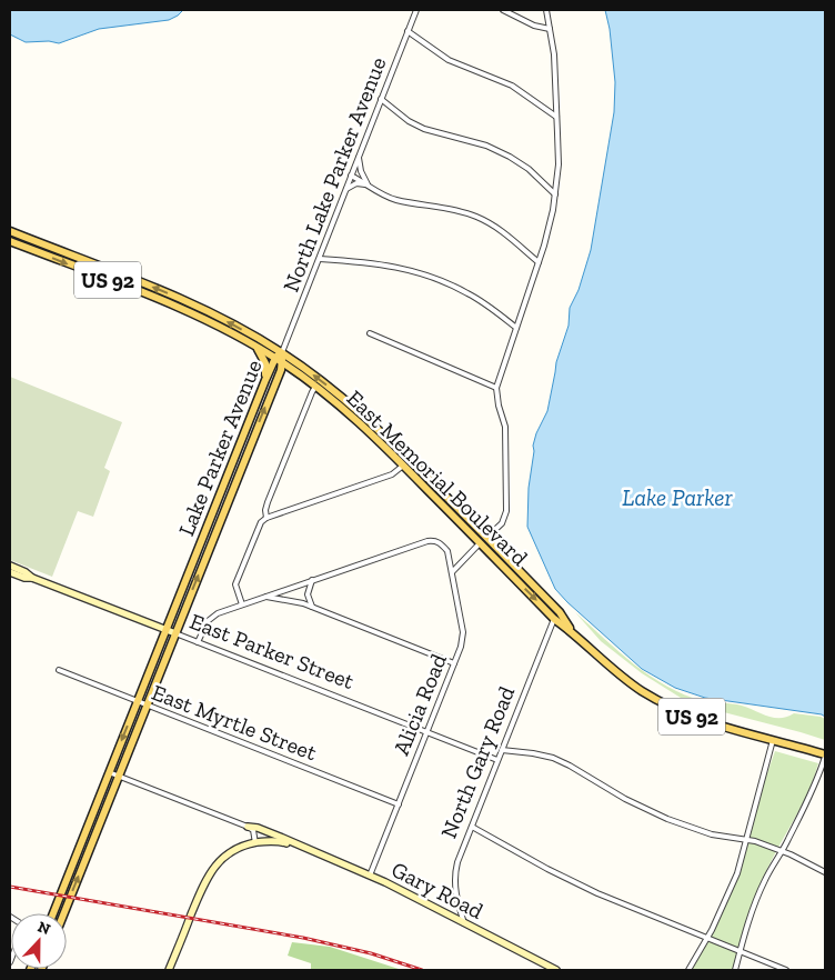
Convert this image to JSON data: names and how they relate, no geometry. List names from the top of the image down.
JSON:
{
  "streets": {
    "main road": [
      "US 92",
      "Lake Parker Avenue",
      "East Memorial Boulevard",
      "East Parker Street",
      "Gary Road"
    ],
    "street": [
      "North Lake Parker Avenue",
      "Alicia Road",
      "East Myrtle Street",
      "North Gary Road"
    ]
  },
  "crossings": [
    ["North Lake Parker Avenue", "Lake Parker Avenue"],
    ["North Lake Parker Avenue", "East Memorial Boulevard"],
    ["Lake Parker Avenue", "East Memorial Boulevard"],
    ["Lake Parker Avenue", "East Parker Street"],
    ["Lake Parker Avenue", "East Myrtle Street"],
    ["East Memorial Boulevard", "North Gary Road"],
    ["East Parker Street", "Alicia Road"],
    ["East Parker Street", "North Gary Road"],
    ["Alicia Road", "East Myrtle Street"],
    ["Alicia Road", "Gary Road"],
    ["North Gary Road", "Gary Road"]
  ],
  "water": ["Lake Parker"],
  "north": "top"
}
